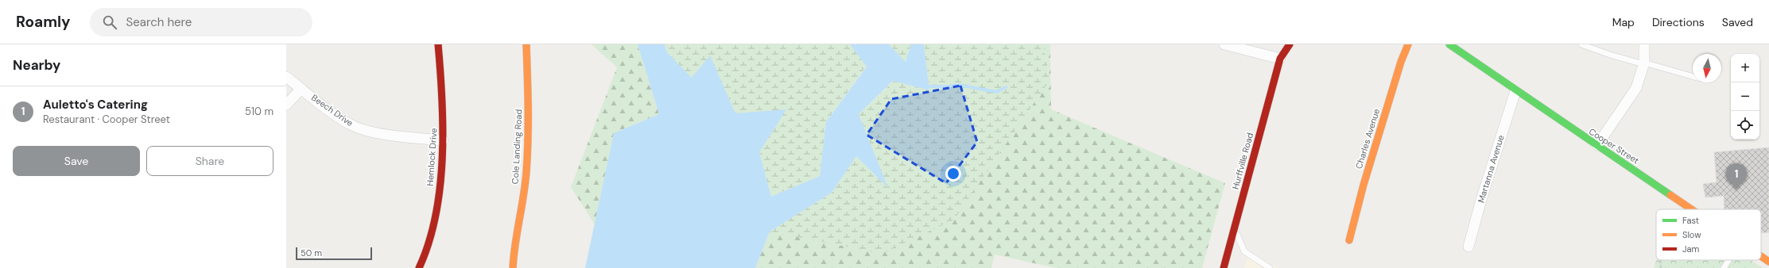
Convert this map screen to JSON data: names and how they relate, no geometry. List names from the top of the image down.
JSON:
{
  "streets": {
    "street": [
      "Beech Drive",
      "Charles Avenue",
      "Cooper Street",
      "Cole Landing Road",
      "Hemlock Drive",
      "Hurffville Road",
      "Martanna Avenue"
    ]
  },
  "crossings": [
    ["Beech Drive", "Hemlock Drive"],
    ["Cooper Street", "Martanna Avenue"]
  ],
  "legend": ["Fast", "Slow", "Jam"],
  "scale_bar": "50 m",
  "north": "bottom",
  "page": {
    "header": "Roamly",
    "search": "Search here",
    "nav": ["Map", "Directions", "Saved"],
    "heading": "Nearby",
    "map_buttons": ["+", "−"],
    "list": [
      {
        "mark": "1",
        "name": "Auletto's Catering",
        "note": "Restaurant · Cooper Street",
        "value": "510 m"
      }
    ],
    "buttons": ["Save", "Share"],
    "pins": "1",
    "scale": "50 m"
  }
}
